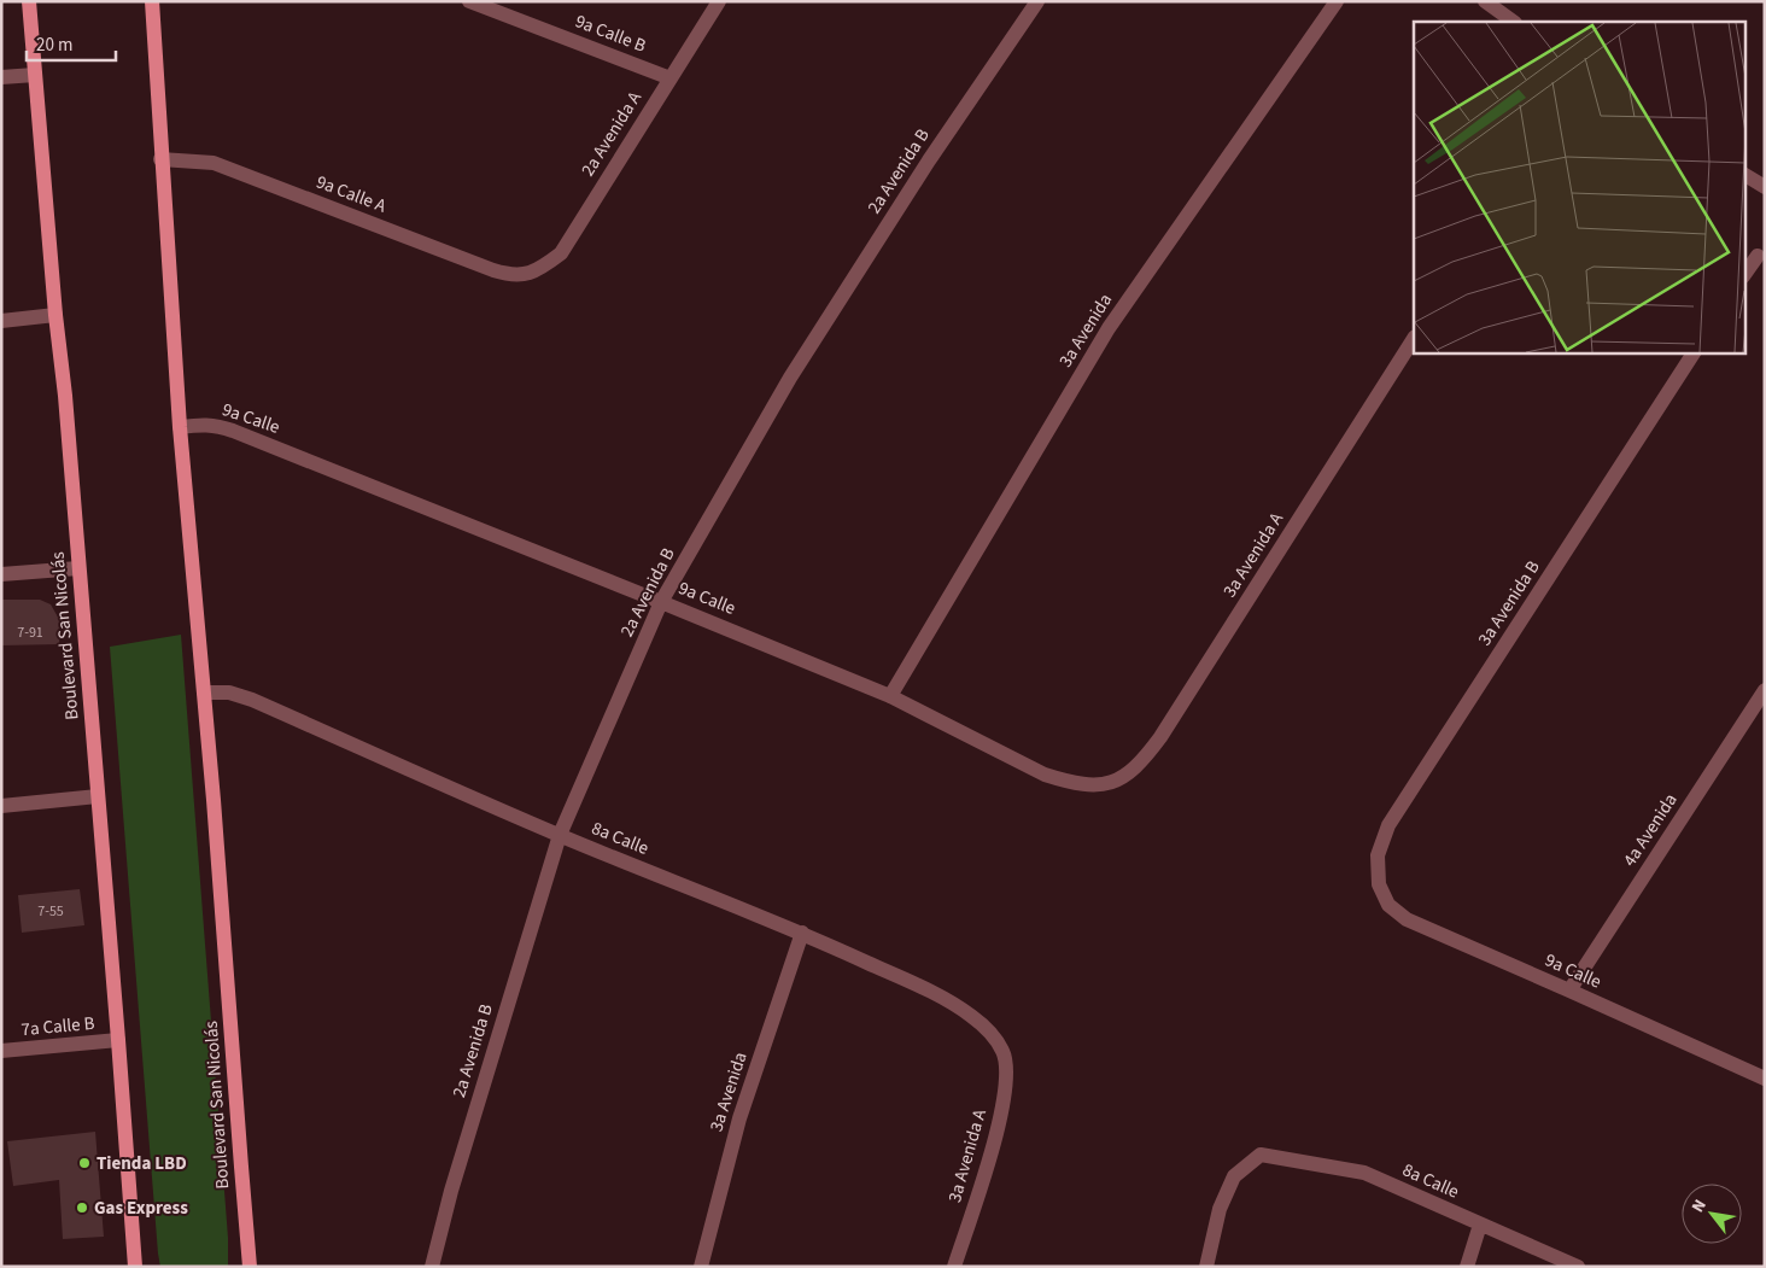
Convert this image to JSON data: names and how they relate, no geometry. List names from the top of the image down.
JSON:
{
  "streets": {
    "main road": ["Boulevard San Nicolás"],
    "street": [
      "9a Calle B",
      "2a Avenida A",
      "2a Avenida B",
      "9a Calle A",
      "3a Avenida",
      "9a Calle",
      "3a Avenida A",
      "3a Avenida B",
      "4a Avenida",
      "8a Calle",
      "7a Calle B"
    ]
  },
  "crossings": [
    ["9a Calle B", "2a Avenida A"],
    ["2a Avenida A", "9a Calle A"],
    ["2a Avenida B", "9a Calle"],
    ["2a Avenida B", "8a Calle"],
    ["9a Calle A", "Boulevard San Nicolás"],
    ["3a Avenida", "9a Calle"],
    ["3a Avenida", "8a Calle"],
    ["9a Calle", "3a Avenida A"],
    ["9a Calle", "3a Avenida B"],
    ["9a Calle", "Boulevard San Nicolás"],
    ["9a Calle", "4a Avenida"],
    ["3a Avenida A", "8a Calle"],
    ["Boulevard San Nicolás", "8a Calle"],
    ["Boulevard San Nicolás", "7a Calle B"]
  ],
  "places": ["Tienda LBD", "Gas Express"],
  "house_numbers": ["7-91", "7-55"],
  "scale_bar": "20 m",
  "north": "top left"
}
